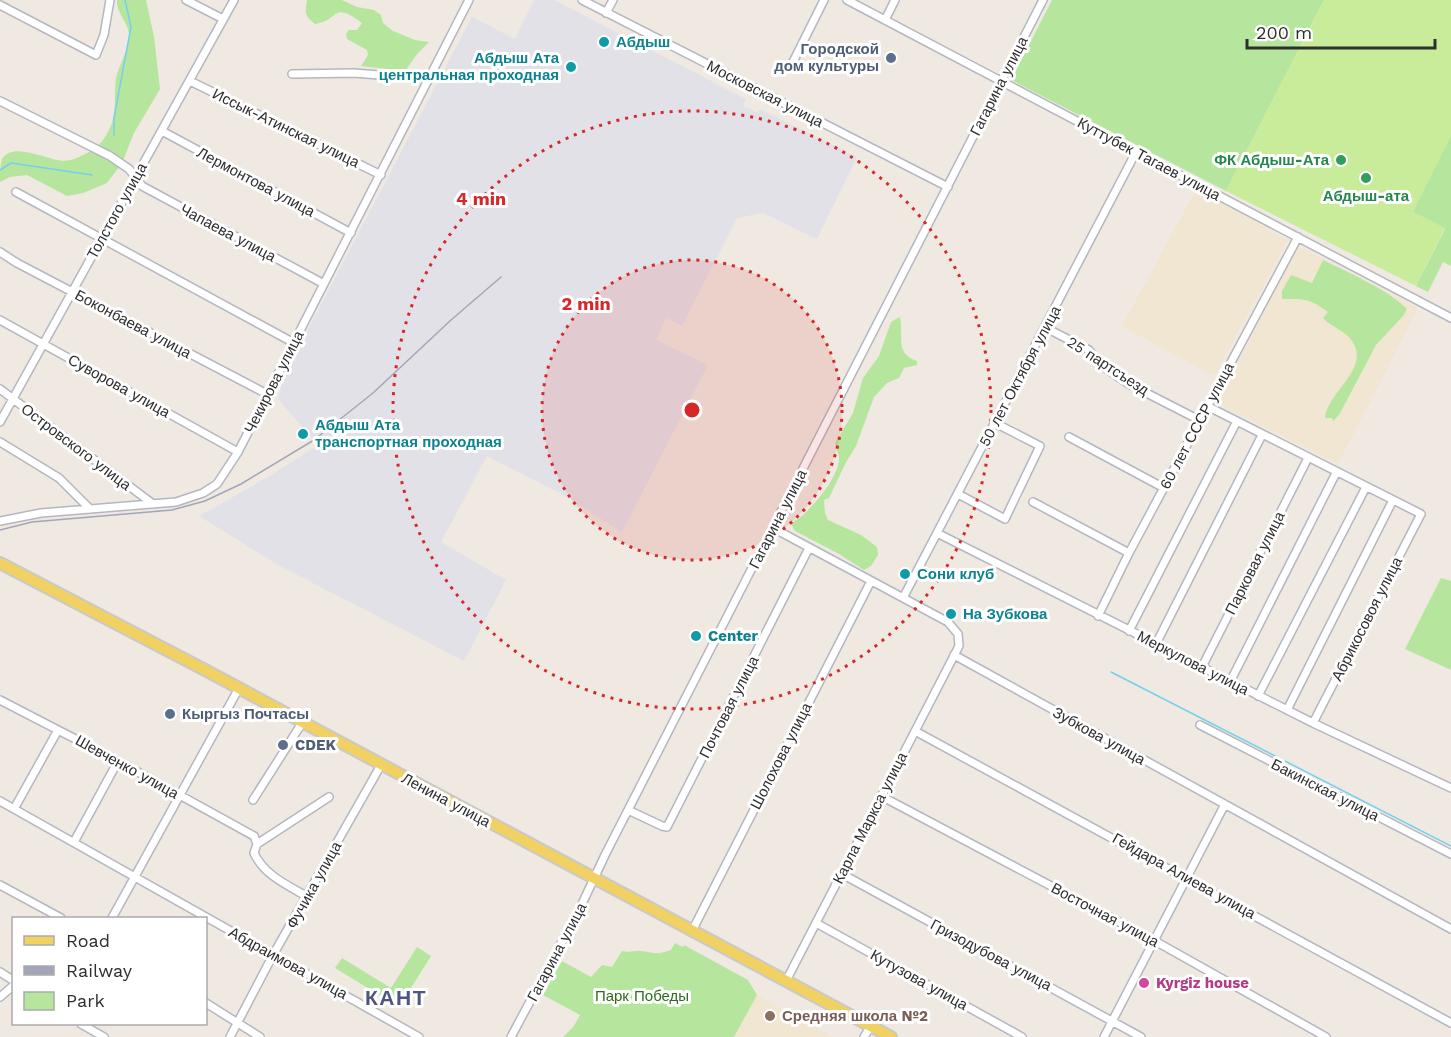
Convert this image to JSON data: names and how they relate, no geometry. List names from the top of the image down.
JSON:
{
  "streets": {
    "main road": ["Ленина улица"],
    "street": [
      "Гагарина улица",
      "Московская улица",
      "Иссык-Атинская улица",
      "Куттубек Тагаев улица",
      "Лермонтова улица",
      "Толстого улица",
      "Чапаева улица",
      "Боконбаева улица",
      "25 партсъезд",
      "50 лет Октября улица",
      "Чекирова улица",
      "Суворова улица",
      "60 лет СССР улица",
      "Островского улица",
      "Парковая улица",
      "Абрикосовоя улица",
      "Меркулова улица",
      "Почтовая улица",
      "Зубкова улица",
      "Шолохова улица",
      "Шевченко улица",
      "Бакинская улица",
      "Карла Маркса улица",
      "Гейдара Алиева улица",
      "Фучика улица",
      "Восточная улица",
      "Гризодубова улица",
      "Абдраимова улица",
      "Кутузова улица"
    ]
  },
  "crossings": [
    ["Гагарина улица", "Московская улица"],
    ["Гагарина улица", "Куттубек Тагаев улица"],
    ["Гагарина улица", "Почтовая улица"],
    ["Гагарина улица", "Ленина улица"],
    ["Иссык-Атинская улица", "Толстого улица"],
    ["Иссык-Атинская улица", "Чекирова улица"],
    ["Куттубек Тагаев улица", "50 лет Октября улица"],
    ["Куттубек Тагаев улица", "60 лет СССР улица"],
    ["Лермонтова улица", "Толстого улица"],
    ["Лермонтова улица", "Чекирова улица"],
    ["Толстого улица", "Чапаева улица"],
    ["Толстого улица", "Боконбаева улица"],
    ["Толстого улица", "Суворова улица"],
    ["Толстого улица", "Островского улица"],
    ["Чапаева улица", "Чекирова улица"],
    ["Боконбаева улица", "Чекирова улица"],
    ["25 партсъезд", "50 лет Октября улица"],
    ["25 партсъезд", "60 лет СССР улица"],
    ["50 лет Октября улица", "Меркулова улица"],
    ["Чекирова улица", "Суворова улица"],
    ["Чекирова улица", "Островского улица"],
    ["60 лет СССР улица", "Меркулова улица"],
    ["Парковая улица", "Меркулова улица"],
    ["Абрикосовоя улица", "Меркулова улица"],
    ["Зубкова улица", "Карла Маркса улица"],
    ["Шолохова улица", "Ленина улица"],
    ["Ленина улица", "Карла Маркса улица"],
    ["Ленина улица", "Фучика улица"],
    ["Карла Маркса улица", "Гейдара Алиева улица"],
    ["Карла Маркса улица", "Восточная улица"],
    ["Карла Маркса улица", "Гризодубова улица"],
    ["Карла Маркса улица", "Кутузова улица"],
    ["Фучика улица", "Абдраимова улица"]
  ],
  "districts": ["КАНТ"],
  "parks": ["Парк Победы"],
  "places": [
    "Абдыш",
    "Городской дом культуры",
    "Абдыш Ата центральная проходная",
    "ФК Абдыш-Ата",
    "Абдыш-ата",
    "Абдыш Ата транспортная проходная",
    "Сони клуб",
    "На Зубкова",
    "Center",
    "Кыргыз Почтасы",
    "CDEK",
    "Kyrgiz house",
    "Средняя школа №2"
  ],
  "legend": ["Road", "Railway", "Park"],
  "scale_bar": "200 m",
  "rings": ["4 min", "2 min"]
}
